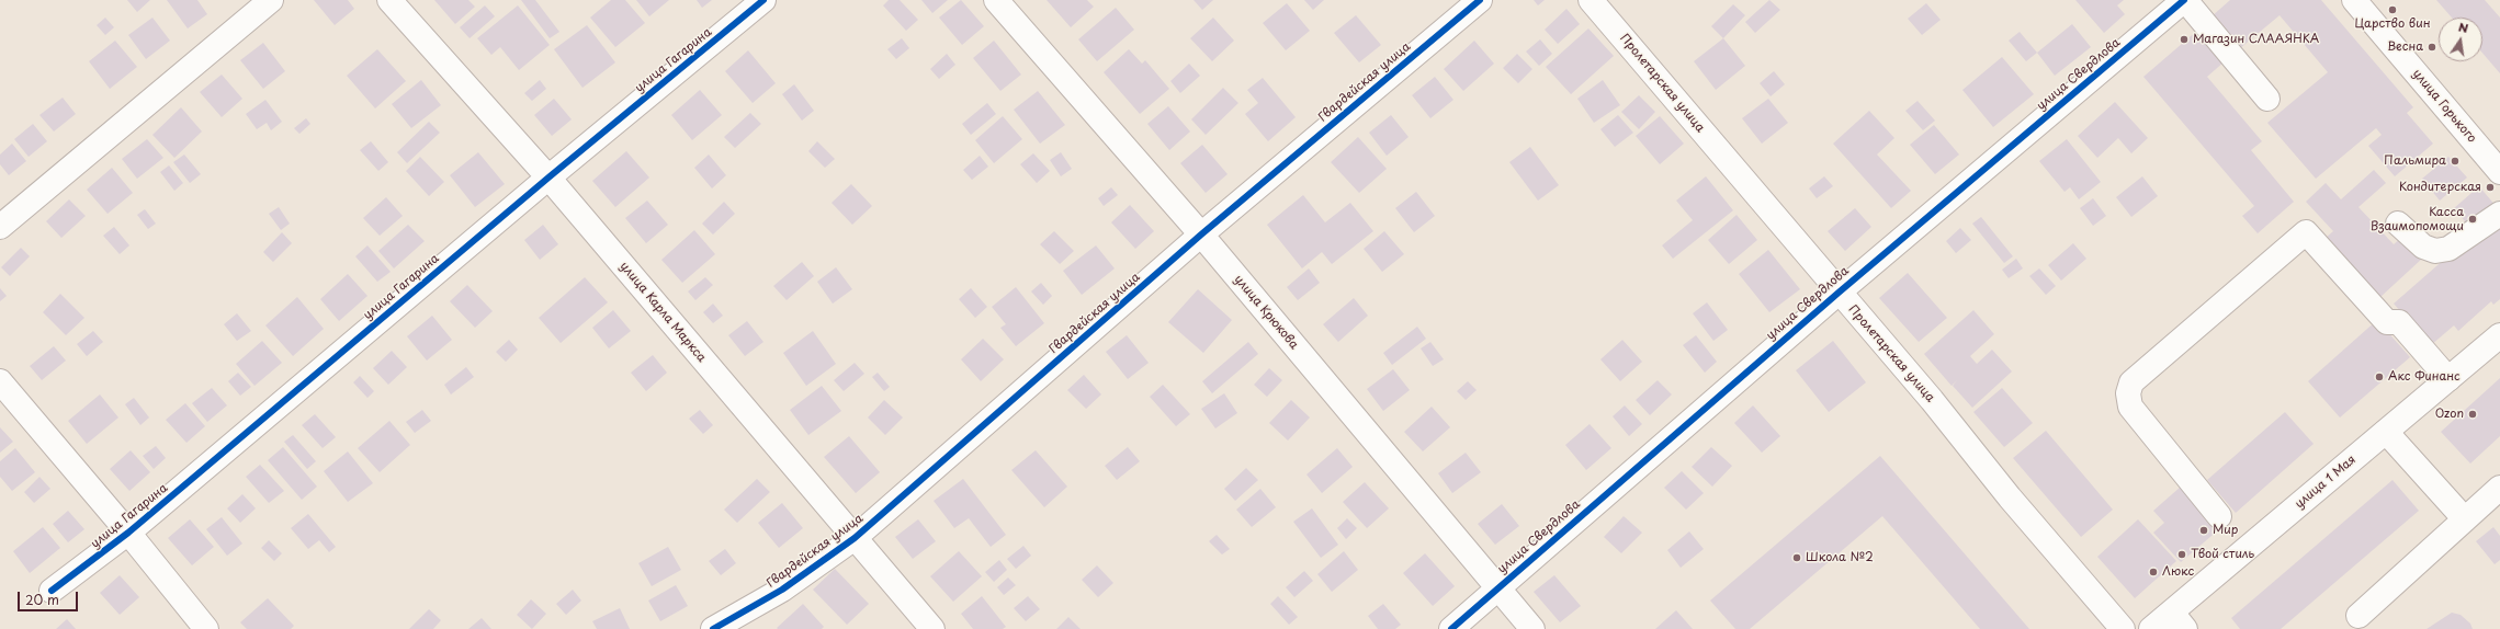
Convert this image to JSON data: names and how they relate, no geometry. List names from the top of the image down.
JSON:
{
  "streets": {
    "street": [
      "улица Гагарина",
      "улица Свердлова",
      "Гвардейская улица",
      "Пролетарская улица",
      "улица Горького",
      "улица Карла Маркса",
      "улица Крюкова",
      "улица 1 Мая"
    ]
  },
  "crossings": [
    ["улица Гагарина", "улица Карла Маркса"],
    ["улица Свердлова", "Пролетарская улица"],
    ["улица Свердлова", "улица Крюкова"],
    ["Гвардейская улица", "улица Карла Маркса"],
    ["Гвардейская улица", "улица Крюкова"]
  ],
  "places": [
    "Царство вин",
    "Магазин СЛААЯНКА",
    "Весна",
    "Пальмира",
    "Кондитерская",
    "Касса Взаимопомощи",
    "Акс Финанс",
    "Ozon",
    "Мир",
    "Твой стиль",
    "Школа №2",
    "Люкс"
  ],
  "scale_bar": "20 m",
  "north": "top"
}
